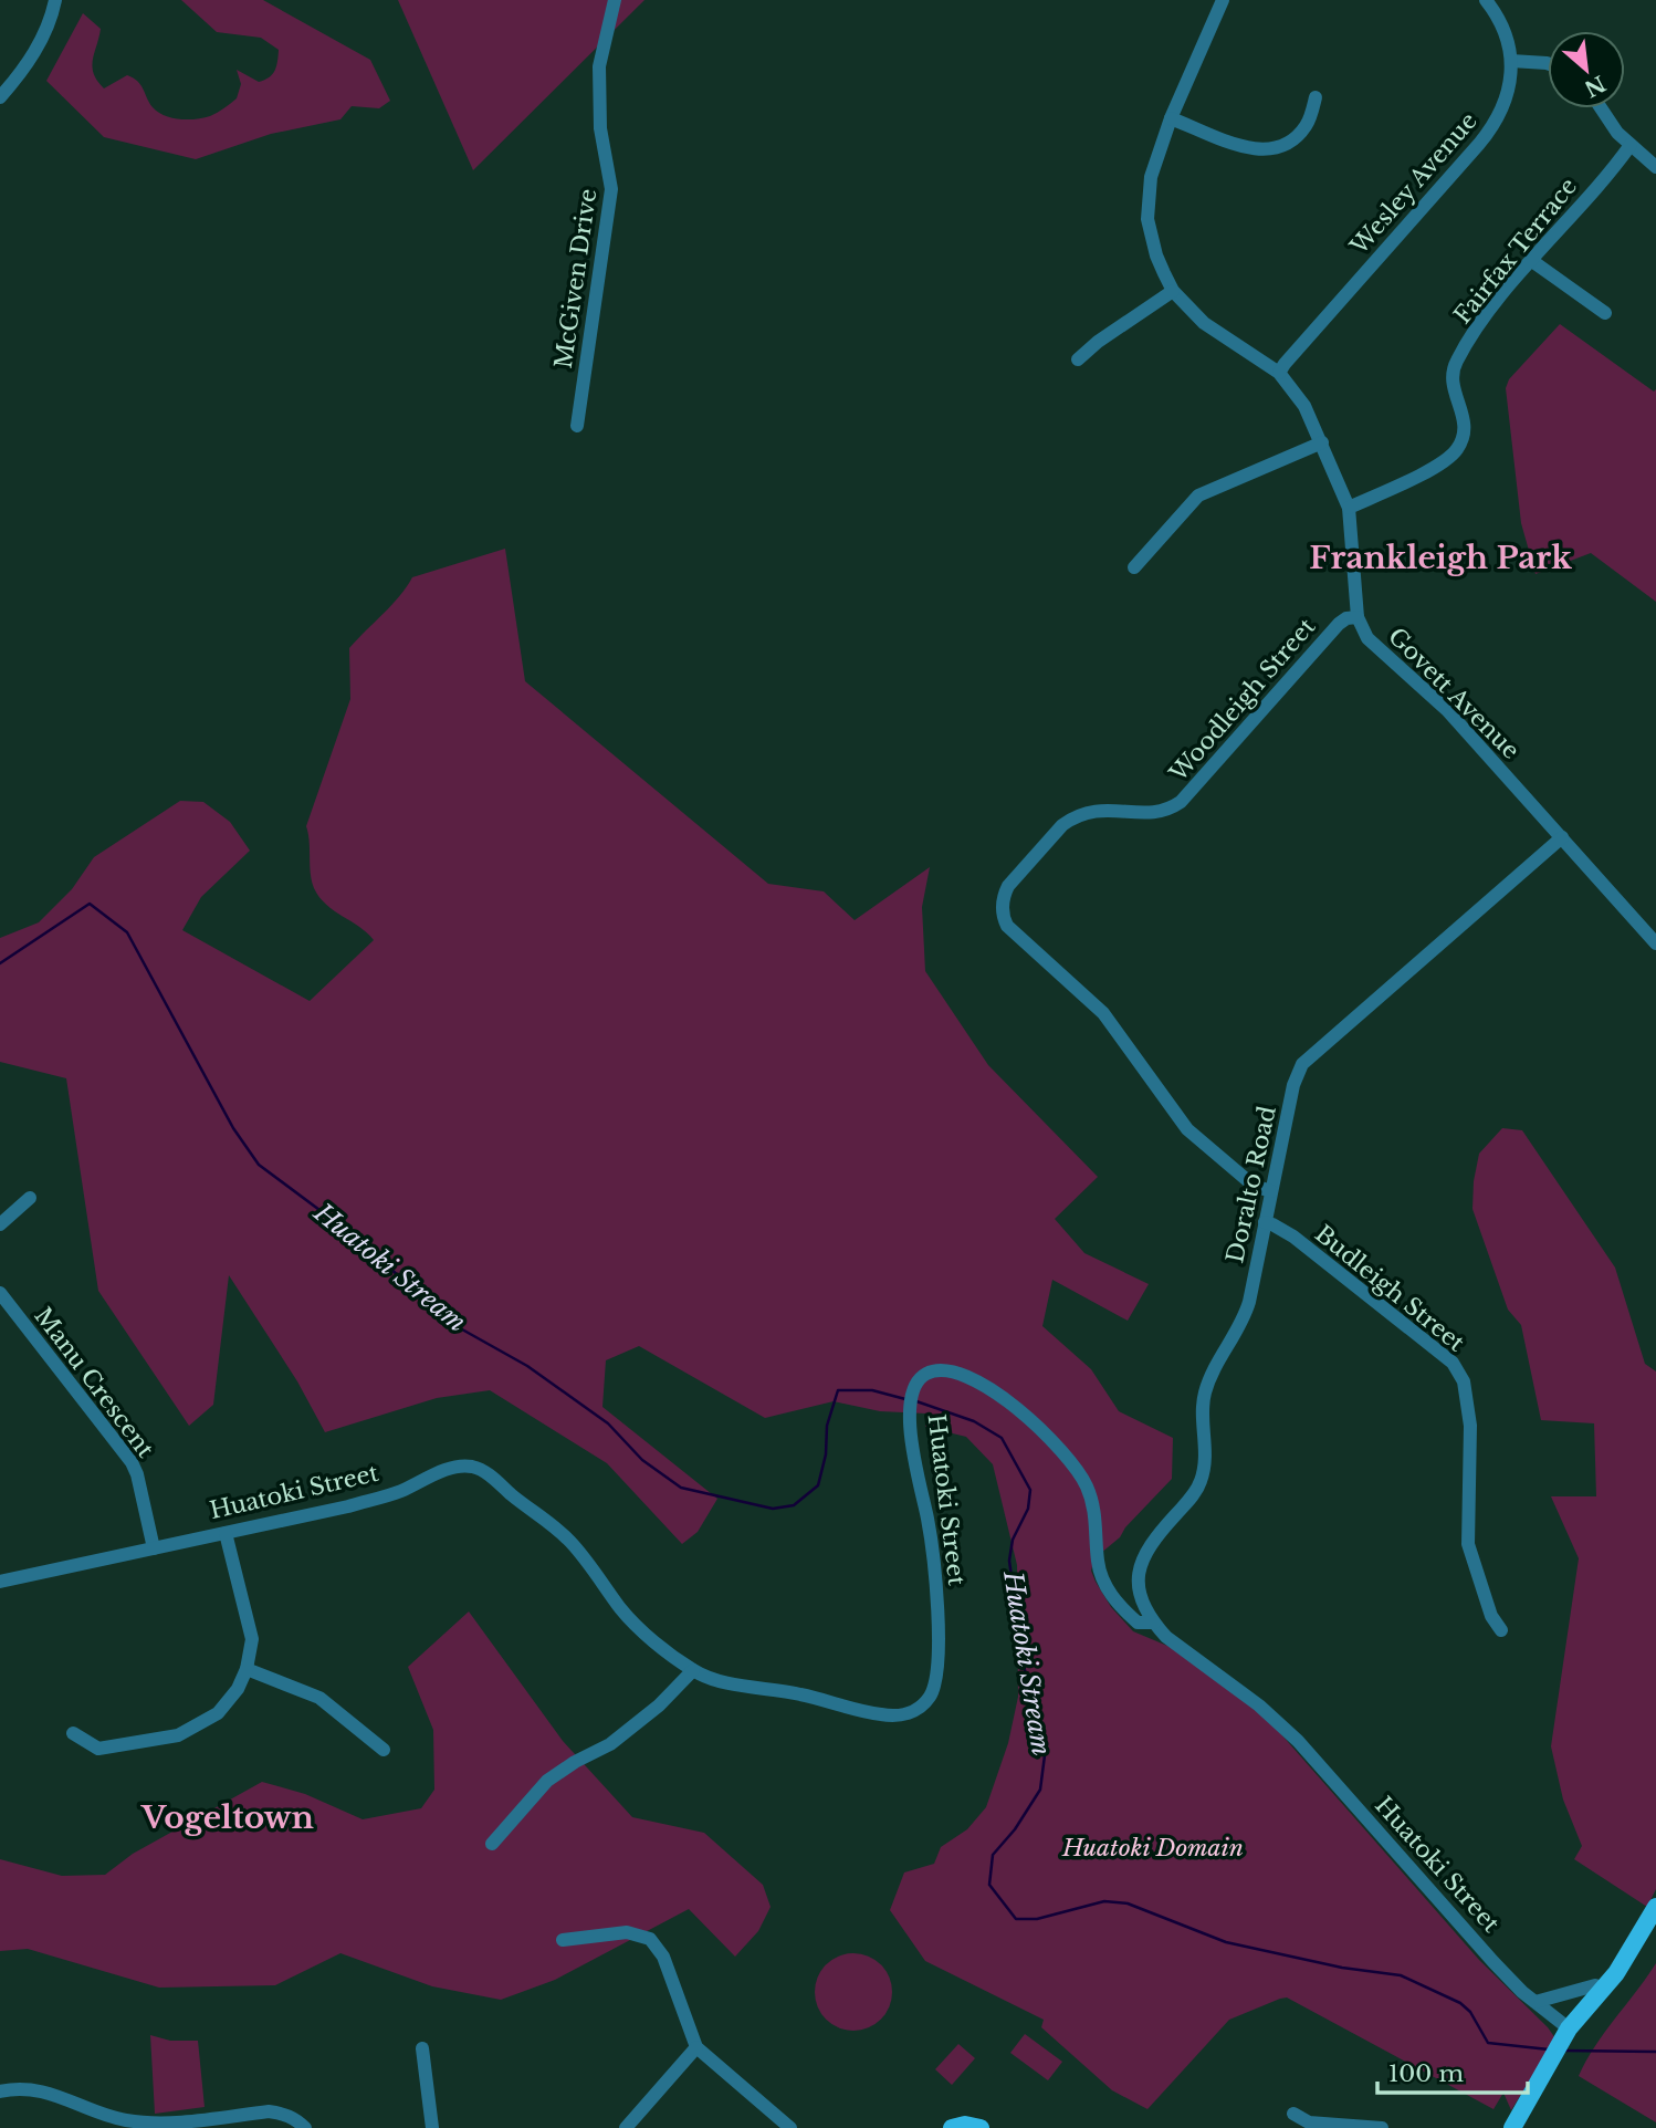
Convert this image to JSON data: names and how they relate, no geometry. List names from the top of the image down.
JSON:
{
  "streets": {
    "street": [
      "Wesley Avenue",
      "Fairfax Terrace",
      "McGiven Drive",
      "Govett Avenue",
      "Woodleigh Street",
      "Doralto Road",
      "Budleigh Street",
      "Manu Crescent",
      "Huatoki Street"
    ]
  },
  "crossings": [
    ["Wesley Avenue", "Govett Avenue"],
    ["Fairfax Terrace", "Govett Avenue"],
    ["Govett Avenue", "Woodleigh Street"],
    ["Govett Avenue", "Doralto Road"],
    ["Woodleigh Street", "Doralto Road"],
    ["Doralto Road", "Budleigh Street"],
    ["Doralto Road", "Huatoki Street"],
    ["Manu Crescent", "Huatoki Street"]
  ],
  "districts": ["Frankleigh Park", "Vogeltown"],
  "water": ["Huatoki Stream"],
  "parks": ["Huatoki Domain"],
  "scale_bar": "100 m",
  "north": "bottom right"
}
